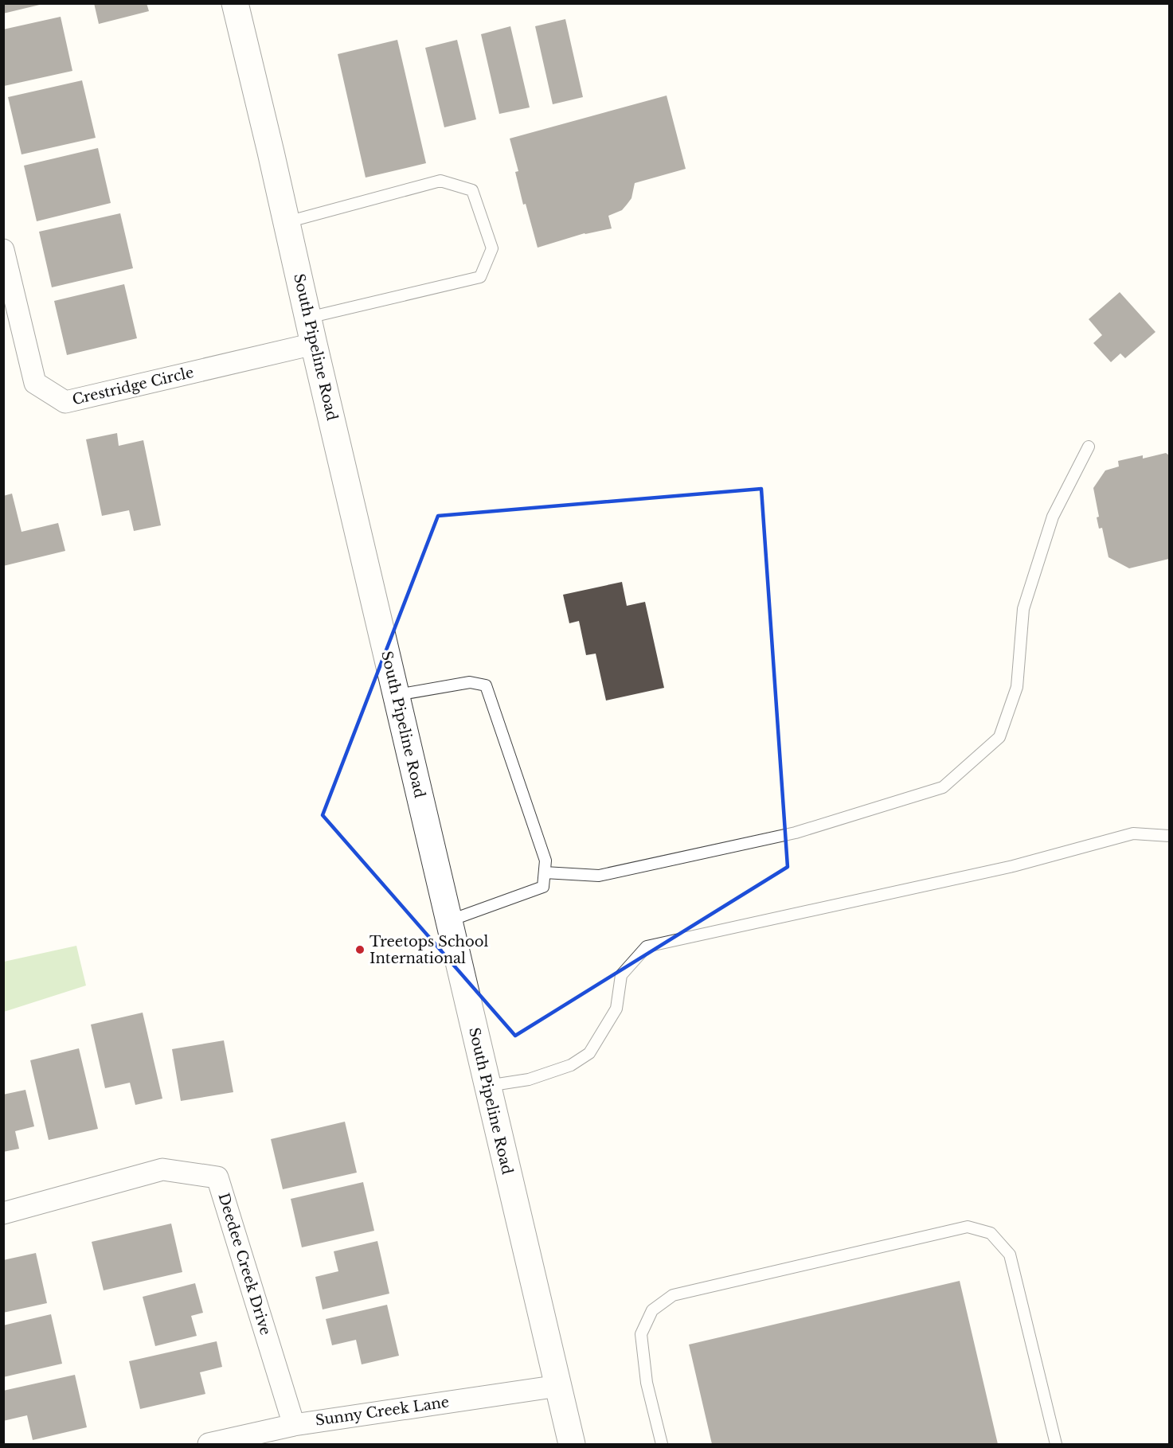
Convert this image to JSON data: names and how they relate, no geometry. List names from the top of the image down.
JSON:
{
  "streets": {
    "street": [
      "South Pipeline Road",
      "Crestridge Circle",
      "Deedee Creek Drive",
      "Sunny Creek Lane"
    ]
  },
  "crossings": [
    ["South Pipeline Road", "Crestridge Circle"],
    ["South Pipeline Road", "Sunny Creek Lane"],
    ["Deedee Creek Drive", "Sunny Creek Lane"]
  ],
  "places": ["Treetops School International"]
}
